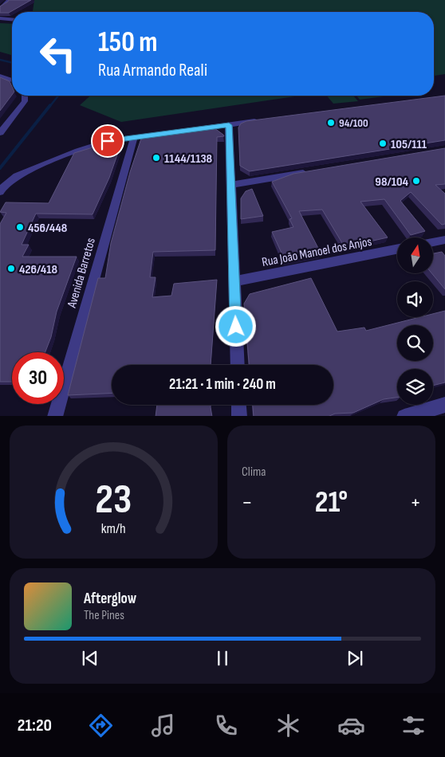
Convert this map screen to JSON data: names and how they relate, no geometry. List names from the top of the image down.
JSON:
{
  "streets": {
    "street": ["Rua João Manoel dos Anjos", "Avenida Barretos"]
  },
  "places": [
    "94/100",
    "105/111",
    "1144/1138",
    "98/104",
    "456/448",
    "426/418"
  ],
  "north": "top",
  "page": {
    "turn": ["150 m", "Rua Armando Reali"],
    "limit": "30",
    "trip": "21:21 · 1 min · 240 m",
    "tile": "Clima",
    "heat": ["−", "21°", "+"],
    "song": ["Afterglow", "The Pines"],
    "tabs": "21:20",
    "gauge": ["23", "km/h"]
  }
}
